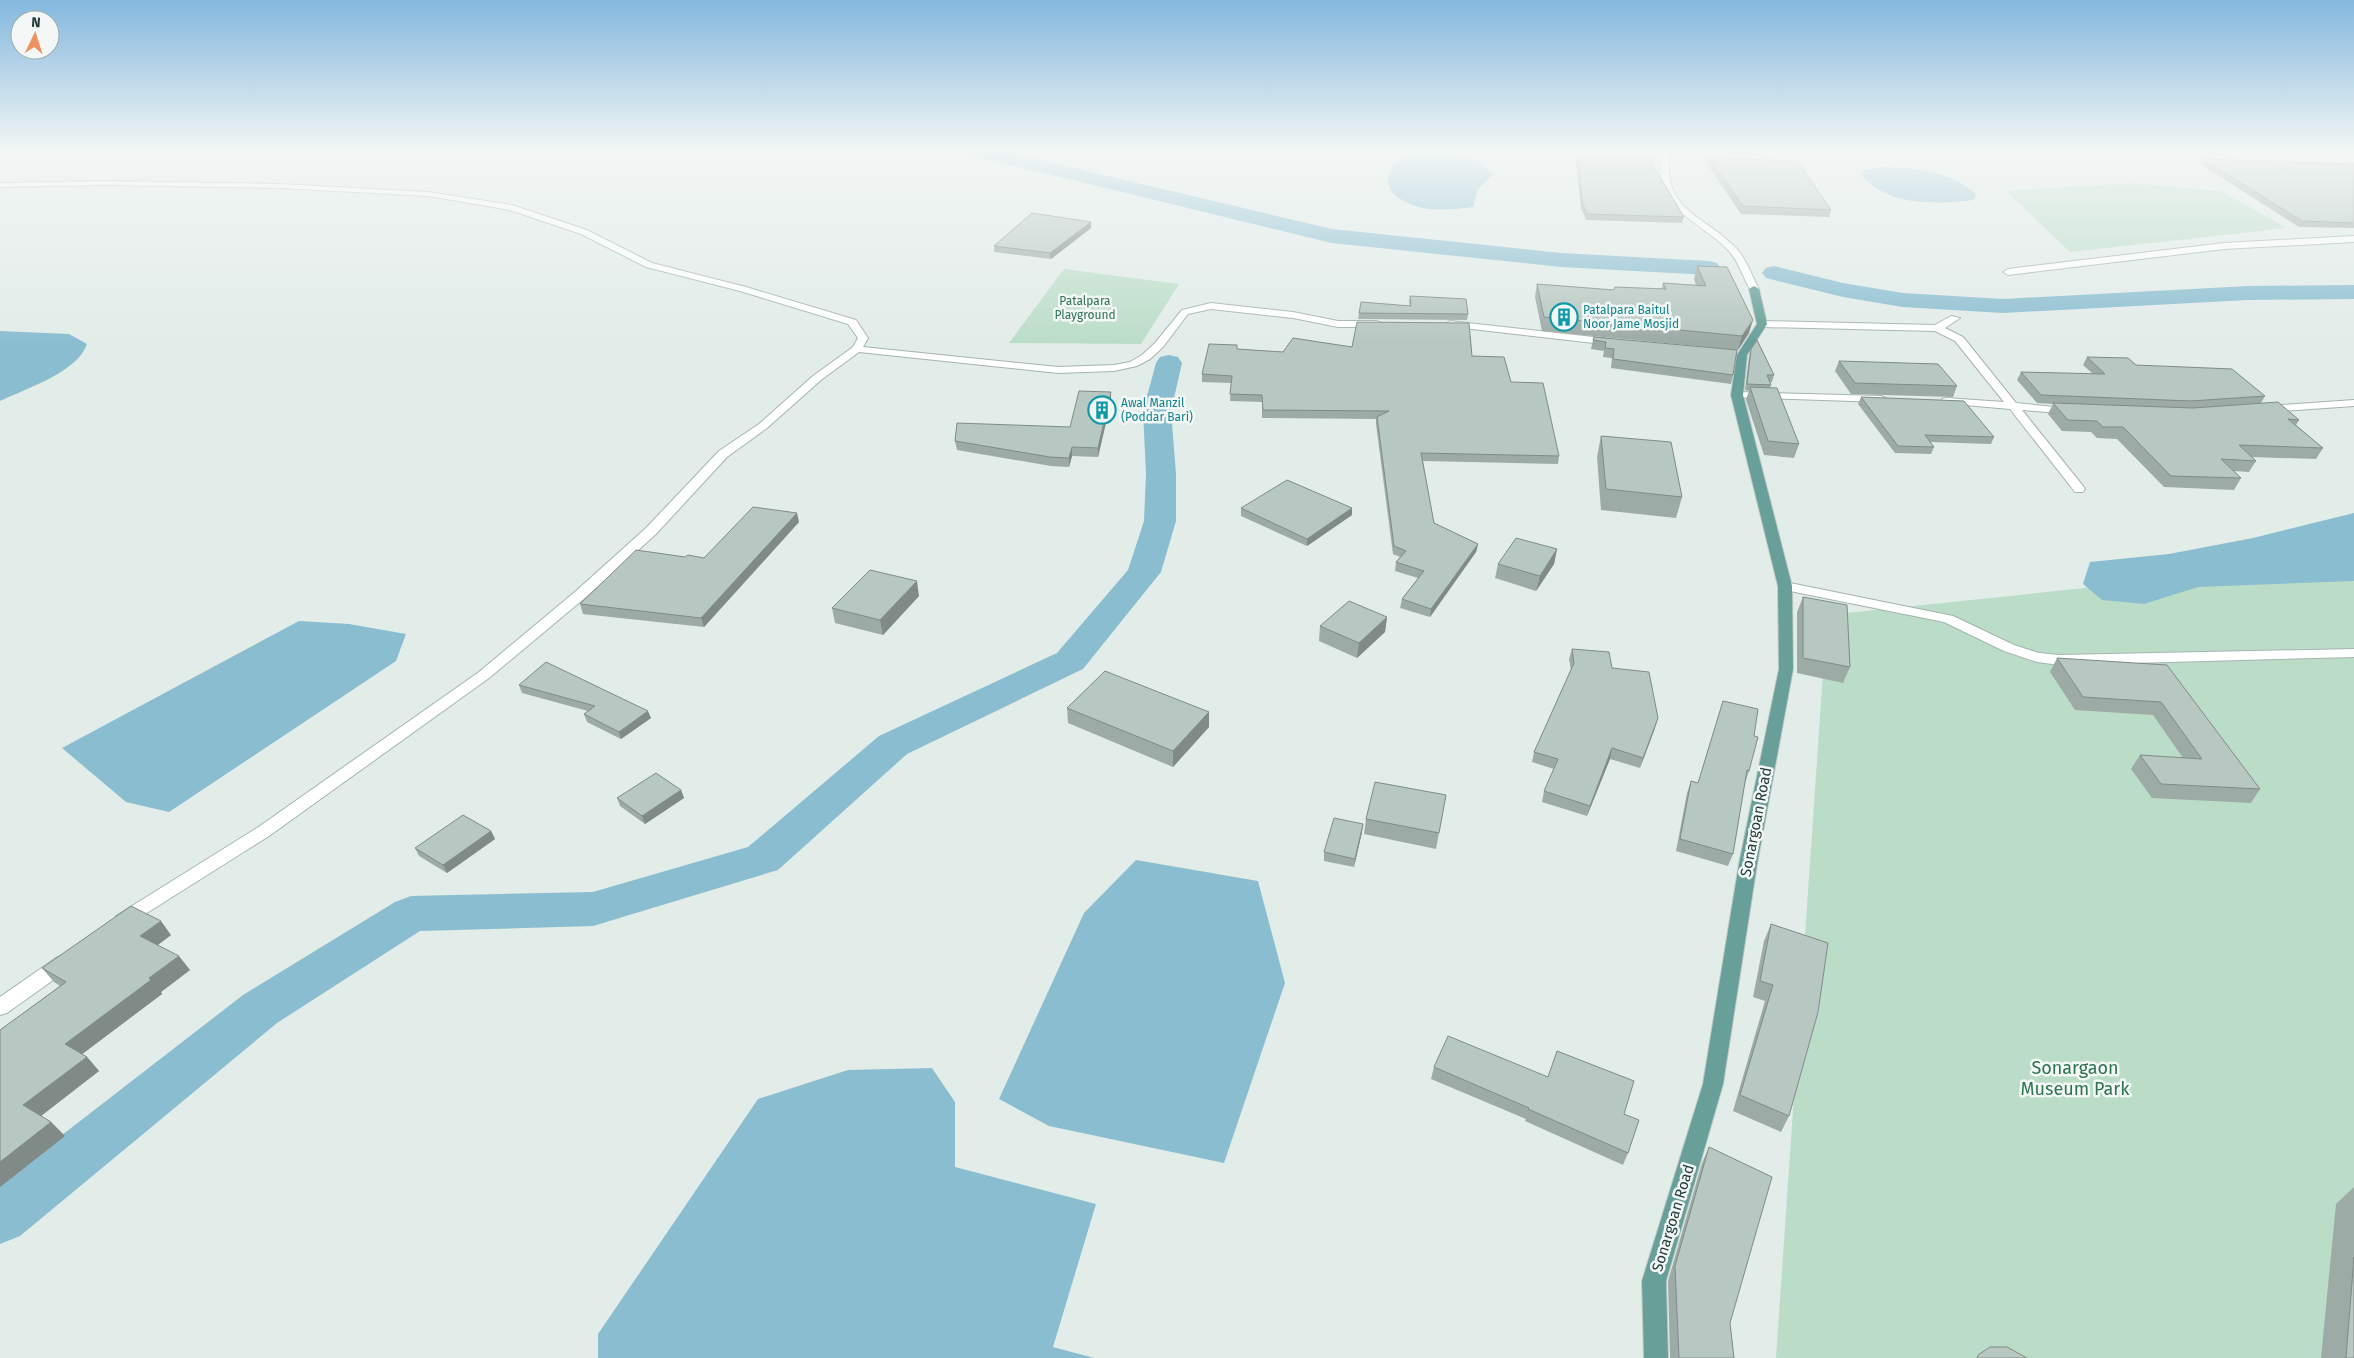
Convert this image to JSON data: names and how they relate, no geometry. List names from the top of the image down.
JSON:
{
  "streets": {
    "main road": ["Sonargoan Road"]
  },
  "parks": ["Patalpara Playground", "Sonargaon Museum Park"],
  "places": {
    "building": ["Patalpara Baitul Noor Jame Mosjid", "Awal Manzil (Poddar Bari)"]
  },
  "north": "top"
}
